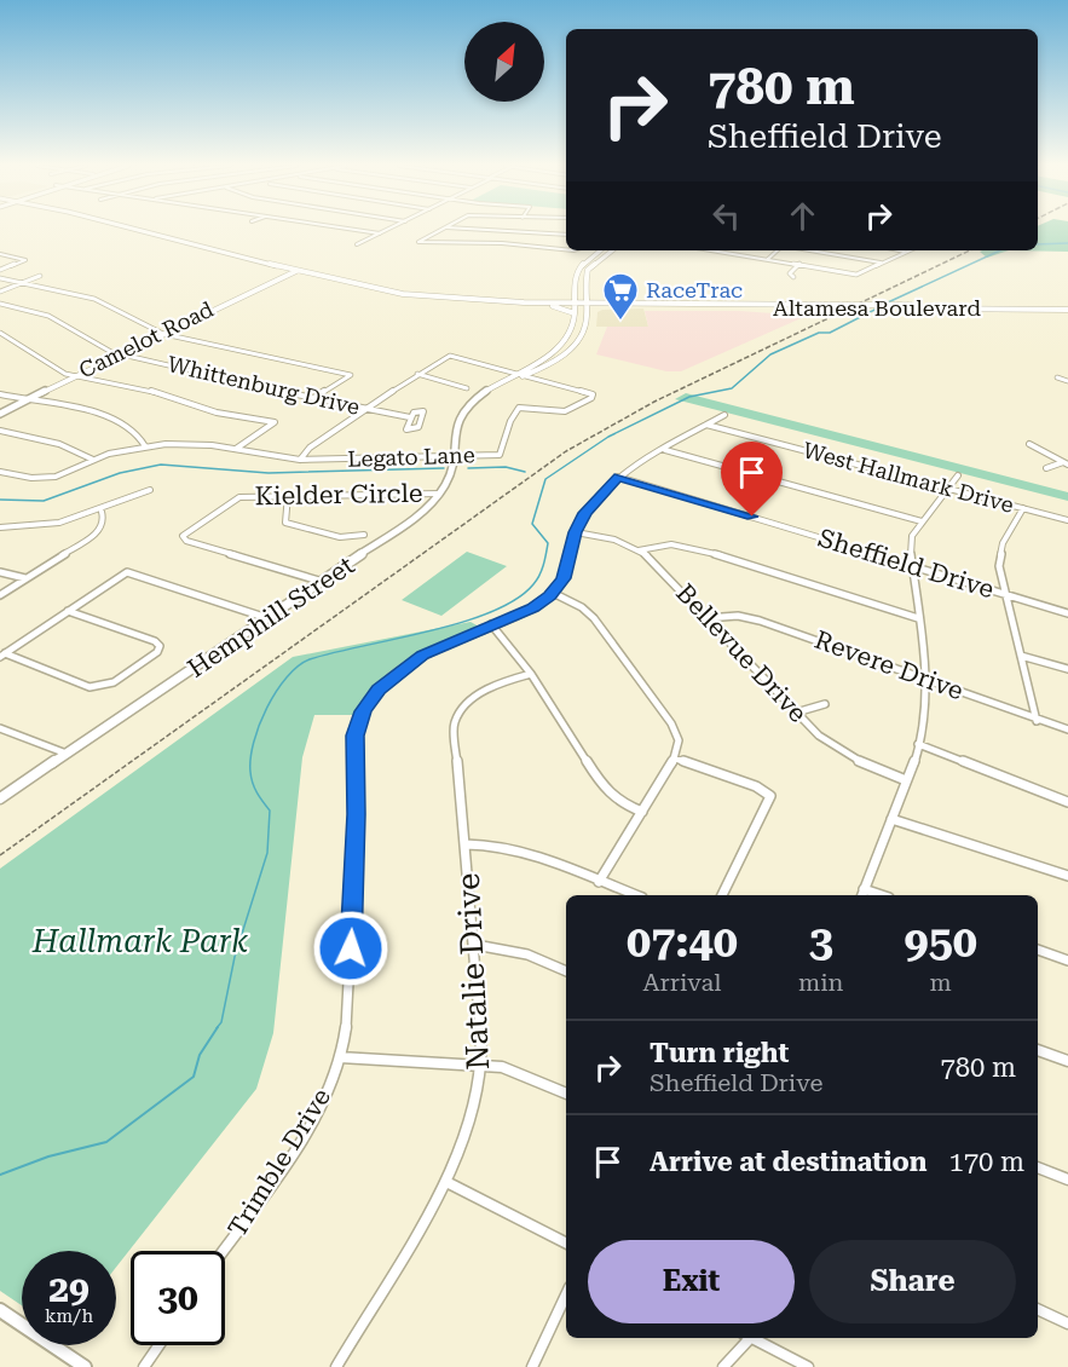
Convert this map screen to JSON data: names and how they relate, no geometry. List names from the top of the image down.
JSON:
{
  "streets": {
    "main road": ["Altamesa Boulevard", "Camelot Road", "Hemphill Street"],
    "street": [
      "Whittenburg Drive",
      "Legato Lane",
      "West Hallmark Drive",
      "Kielder Circle",
      "Sheffield Drive",
      "Bellevue Drive",
      "Revere Drive",
      "Natalie Drive",
      "Trimble Drive"
    ]
  },
  "crossings": [
    ["Altamesa Boulevard", "Camelot Road"],
    ["Camelot Road", "Whittenburg Drive"],
    ["Legato Lane", "Hemphill Street"],
    ["Kielder Circle", "Hemphill Street"],
    ["Bellevue Drive", "Revere Drive"]
  ],
  "parks": ["Hallmark Park"],
  "places": {
    "supermarket": ["RaceTrac"]
  },
  "north": "top right",
  "page": {
    "turn": ["780 m", "Sheffield Drive"],
    "eta": [
      "07:40",
      "Arrival",
      "3",
      "min",
      "950",
      "m"
    ],
    "list": [
      {
        "name": "Turn right",
        "note": "Sheffield Drive",
        "value": "780 m"
      },
      {
        "name": "Arrive at destination",
        "value": "170 m"
      }
    ],
    "buttons": ["Exit", "Share"],
    "speed": "29 km/h",
    "limit": "30"
  }
}
